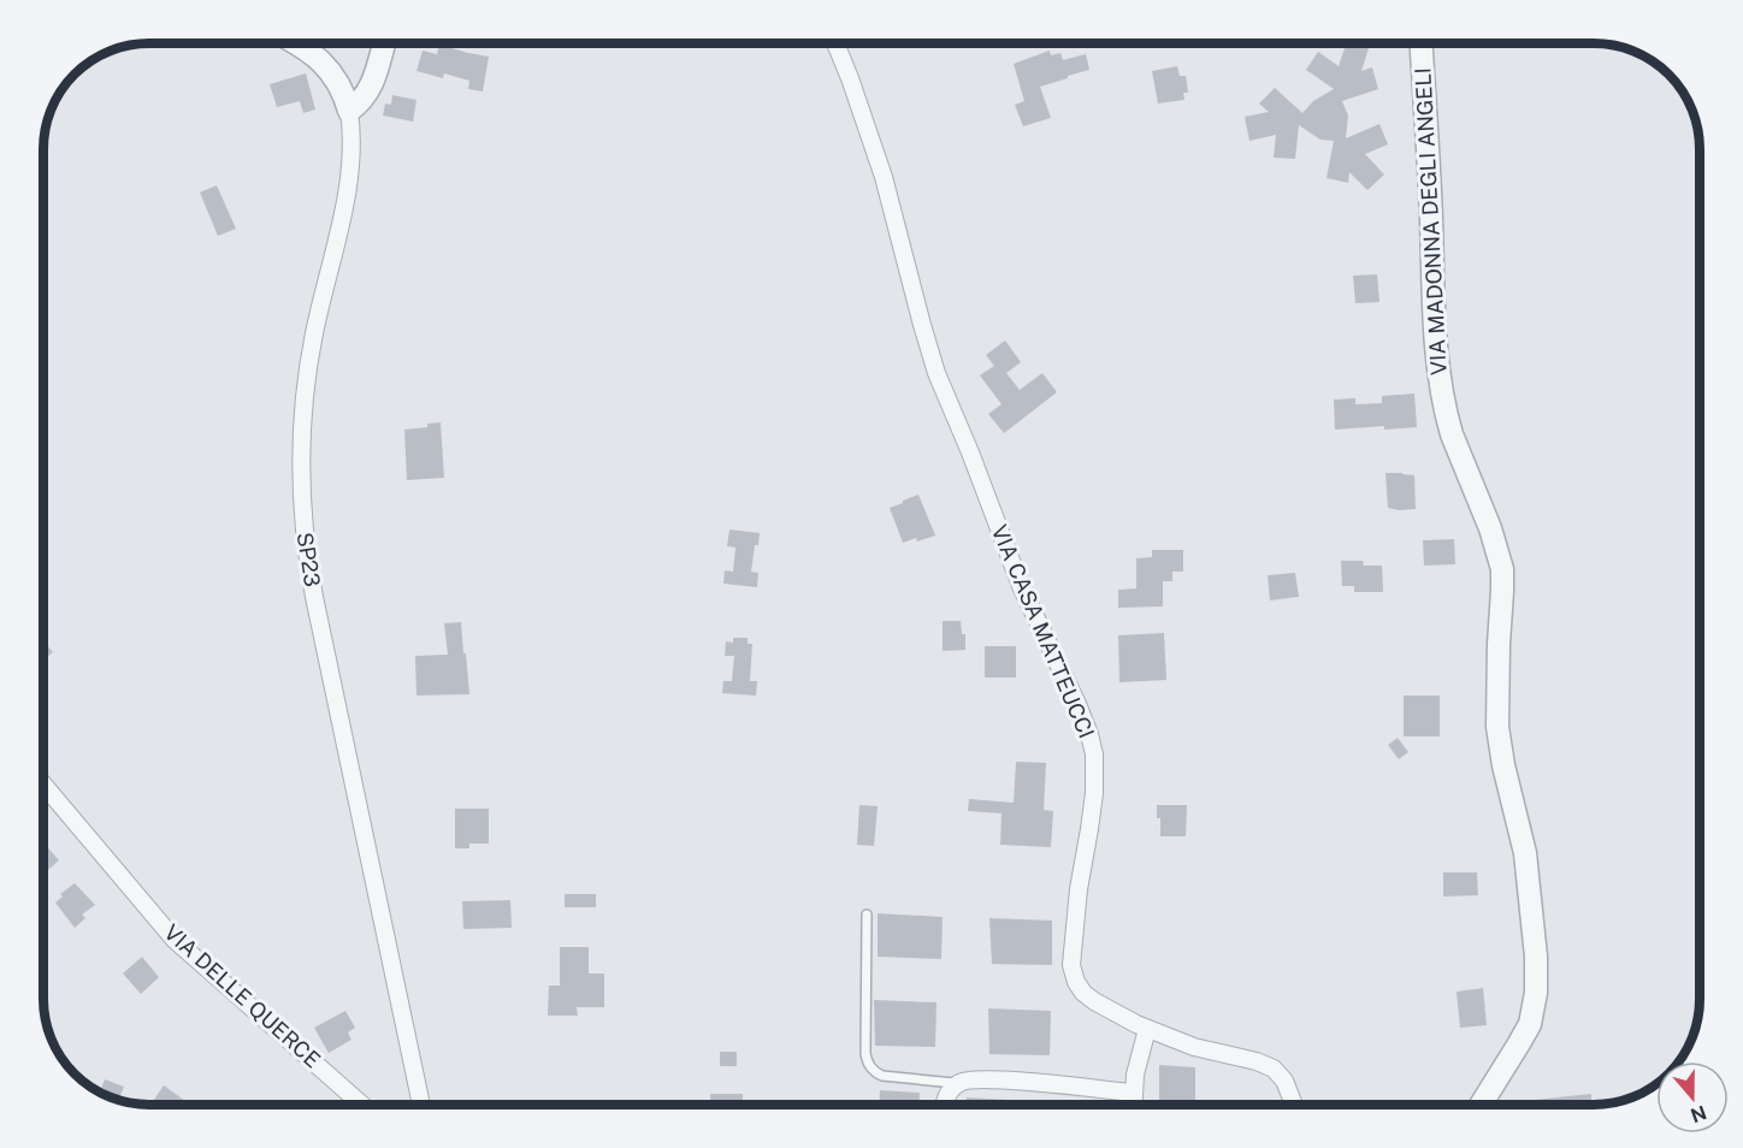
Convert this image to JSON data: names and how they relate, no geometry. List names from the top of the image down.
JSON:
{
  "streets": {
    "street": [
      "VIA MADONNA DEGLI ANGELI",
      "SP23",
      "VIA CASA MATTEUCCI",
      "VIA DELLE QUERCE"
    ]
  },
  "north": "bottom"
}
